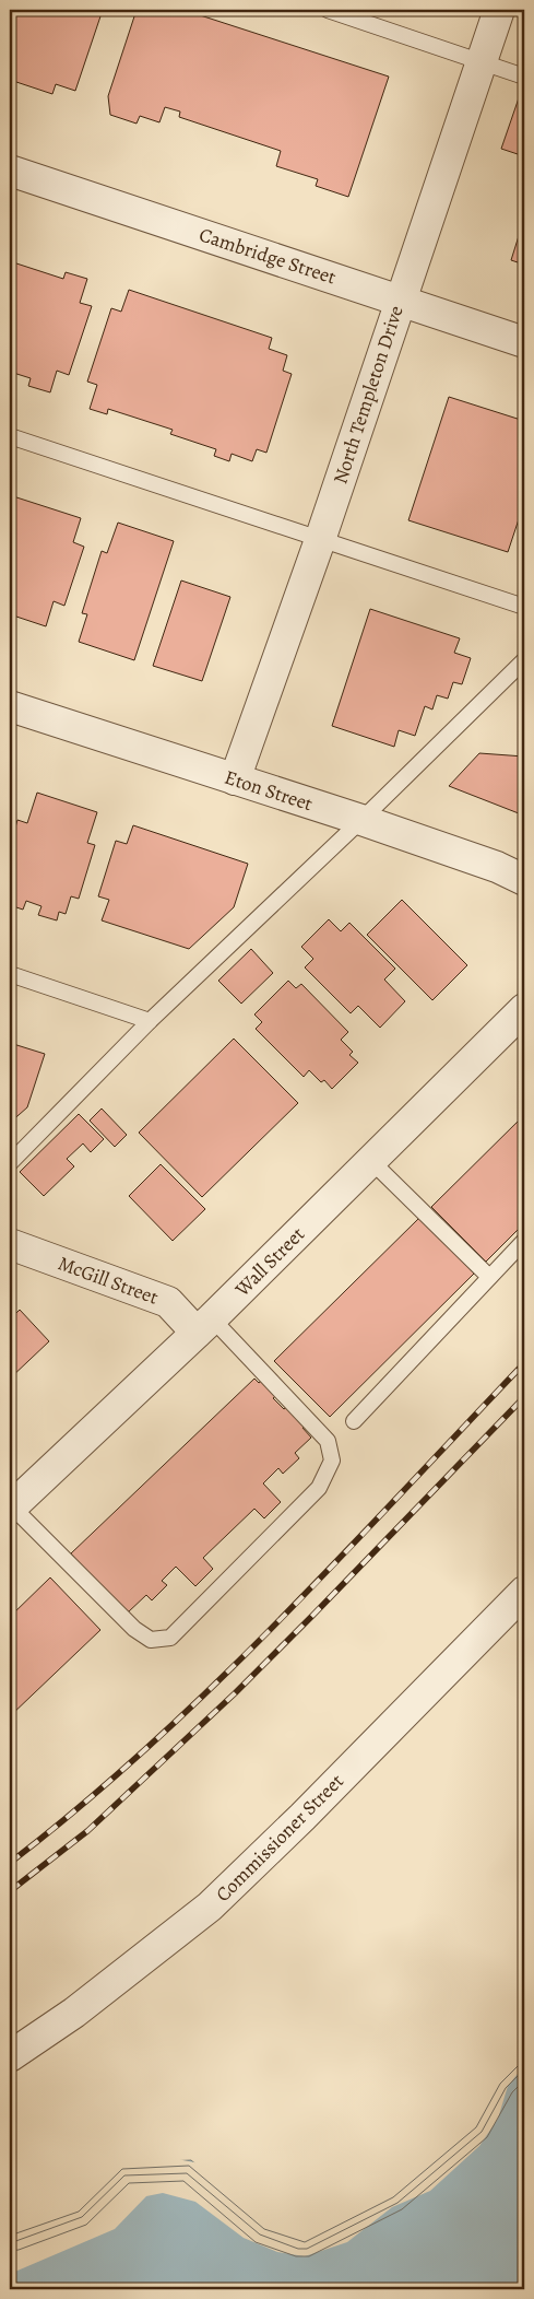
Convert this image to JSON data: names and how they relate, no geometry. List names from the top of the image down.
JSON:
{
  "streets": {
    "street": [
      "Cambridge Street",
      "North Templeton Drive",
      "Eton Street",
      "Wall Street",
      "McGill Street",
      "Commissioner Street"
    ]
  },
  "crossings": [
    ["Cambridge Street", "North Templeton Drive"],
    ["North Templeton Drive", "Eton Street"],
    ["Wall Street", "McGill Street"]
  ]
}
